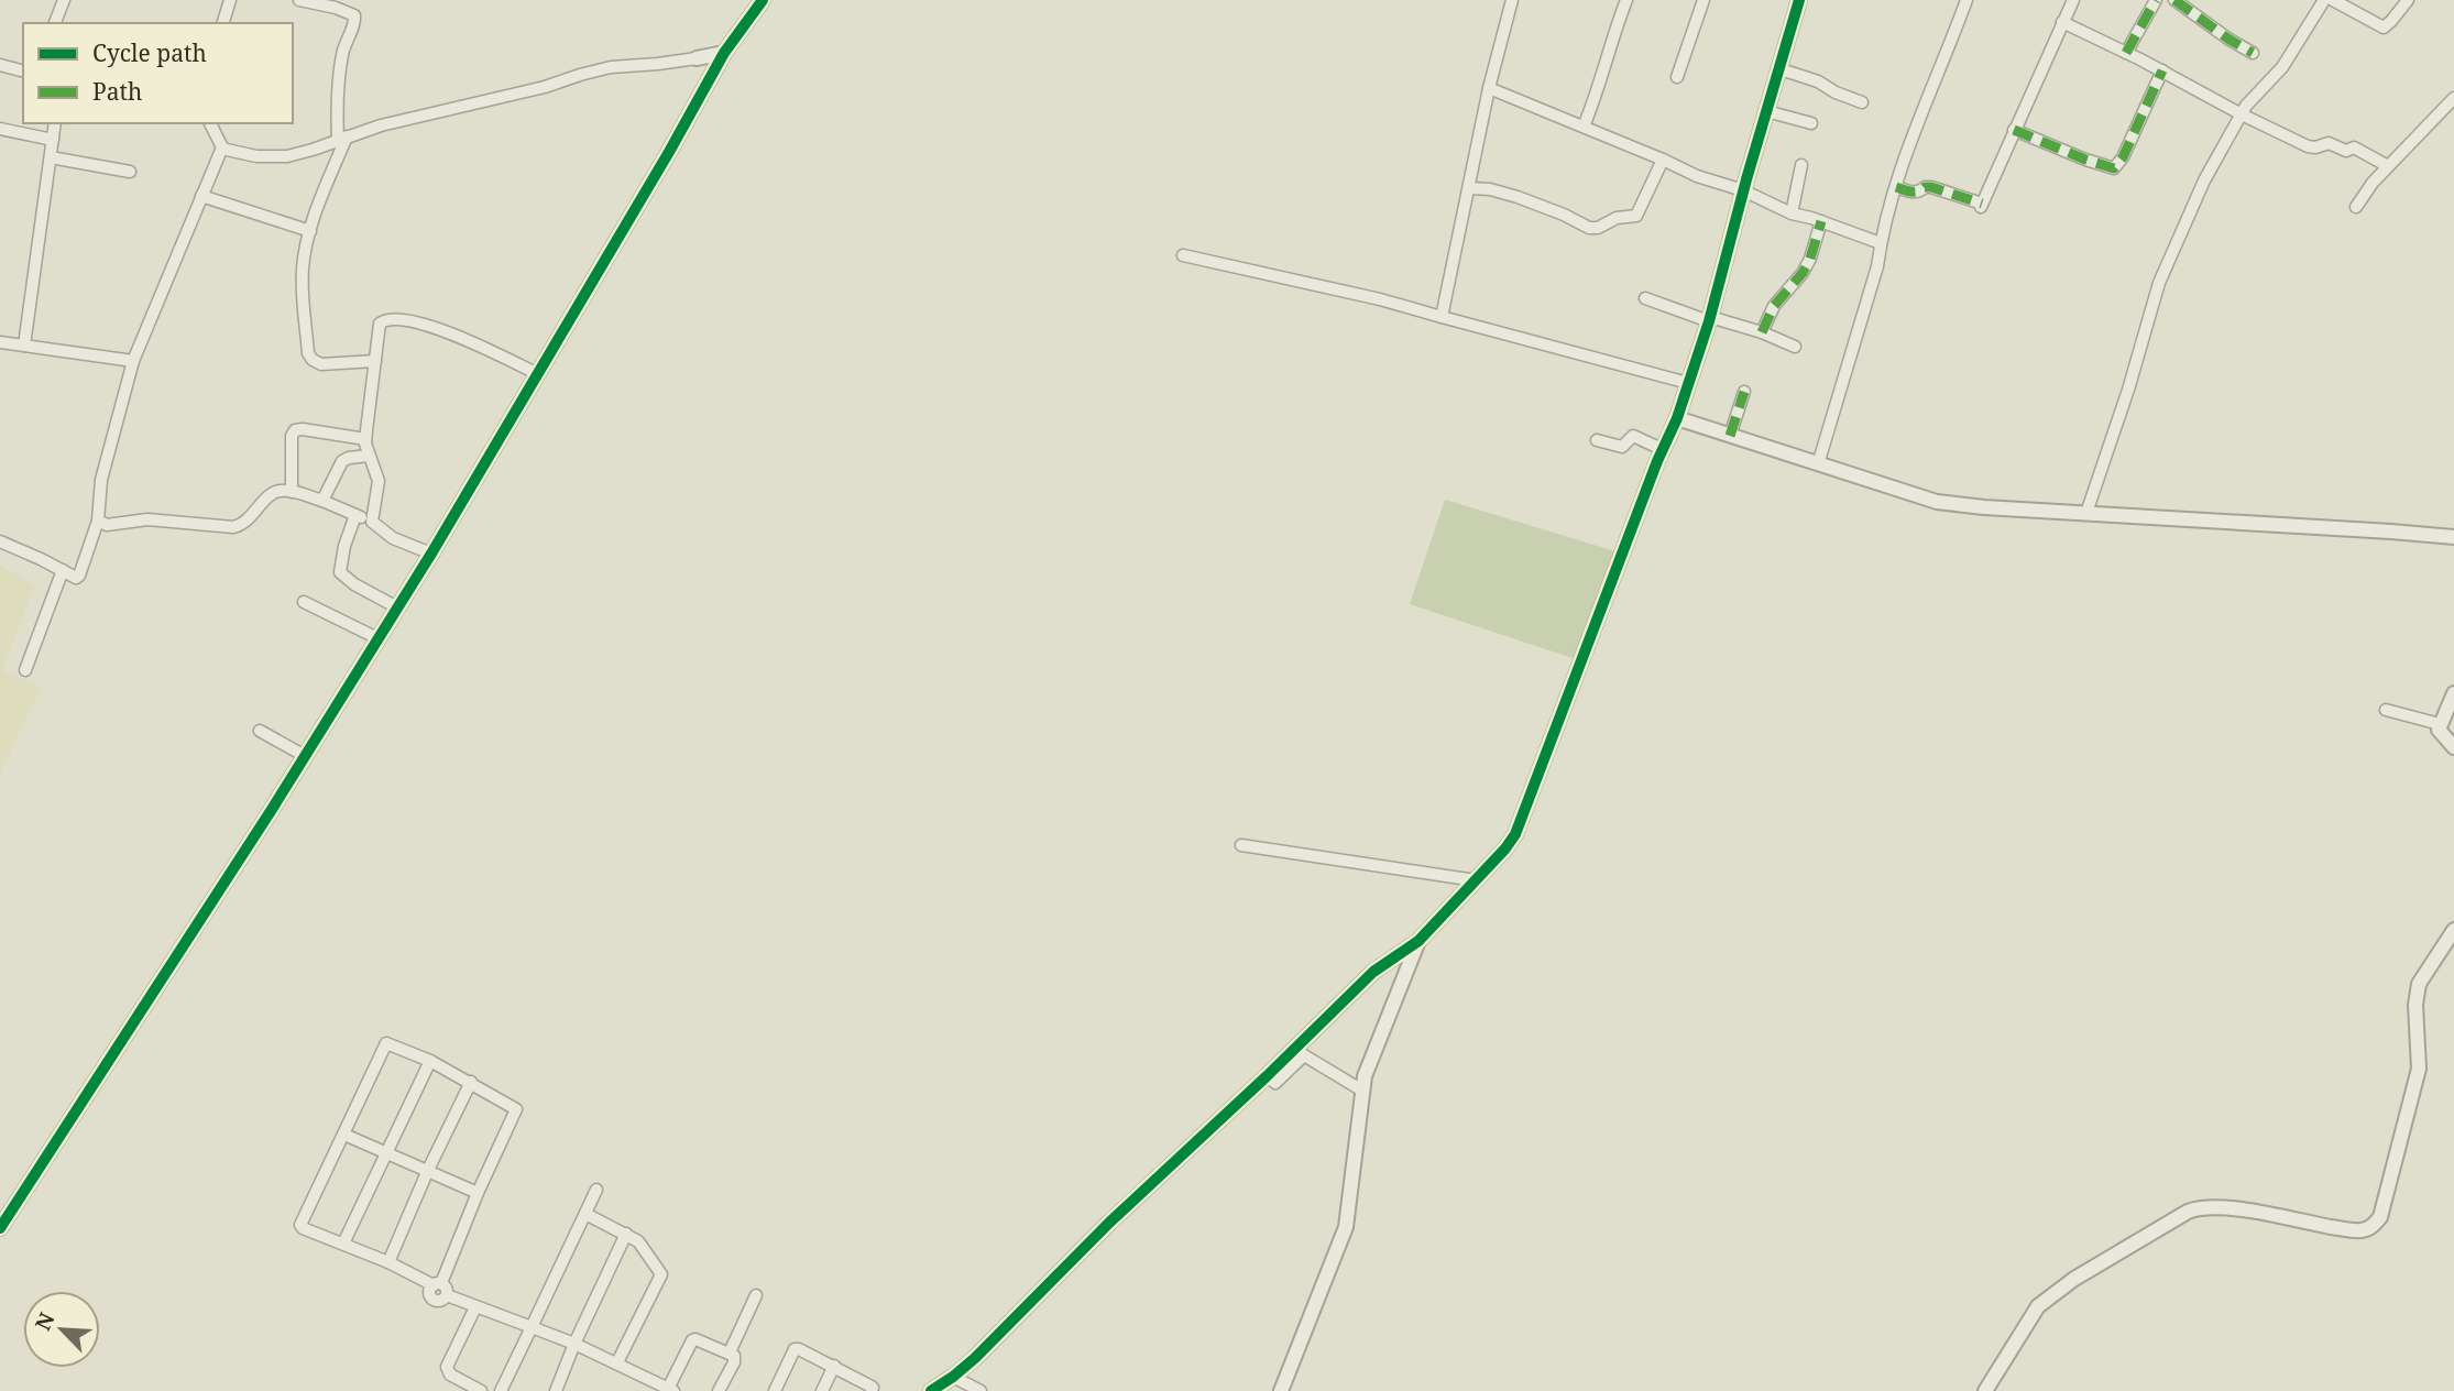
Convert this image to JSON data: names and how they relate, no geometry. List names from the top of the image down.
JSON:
{
  "legend": ["Cycle path", "Path"],
  "north": "top left"
}
